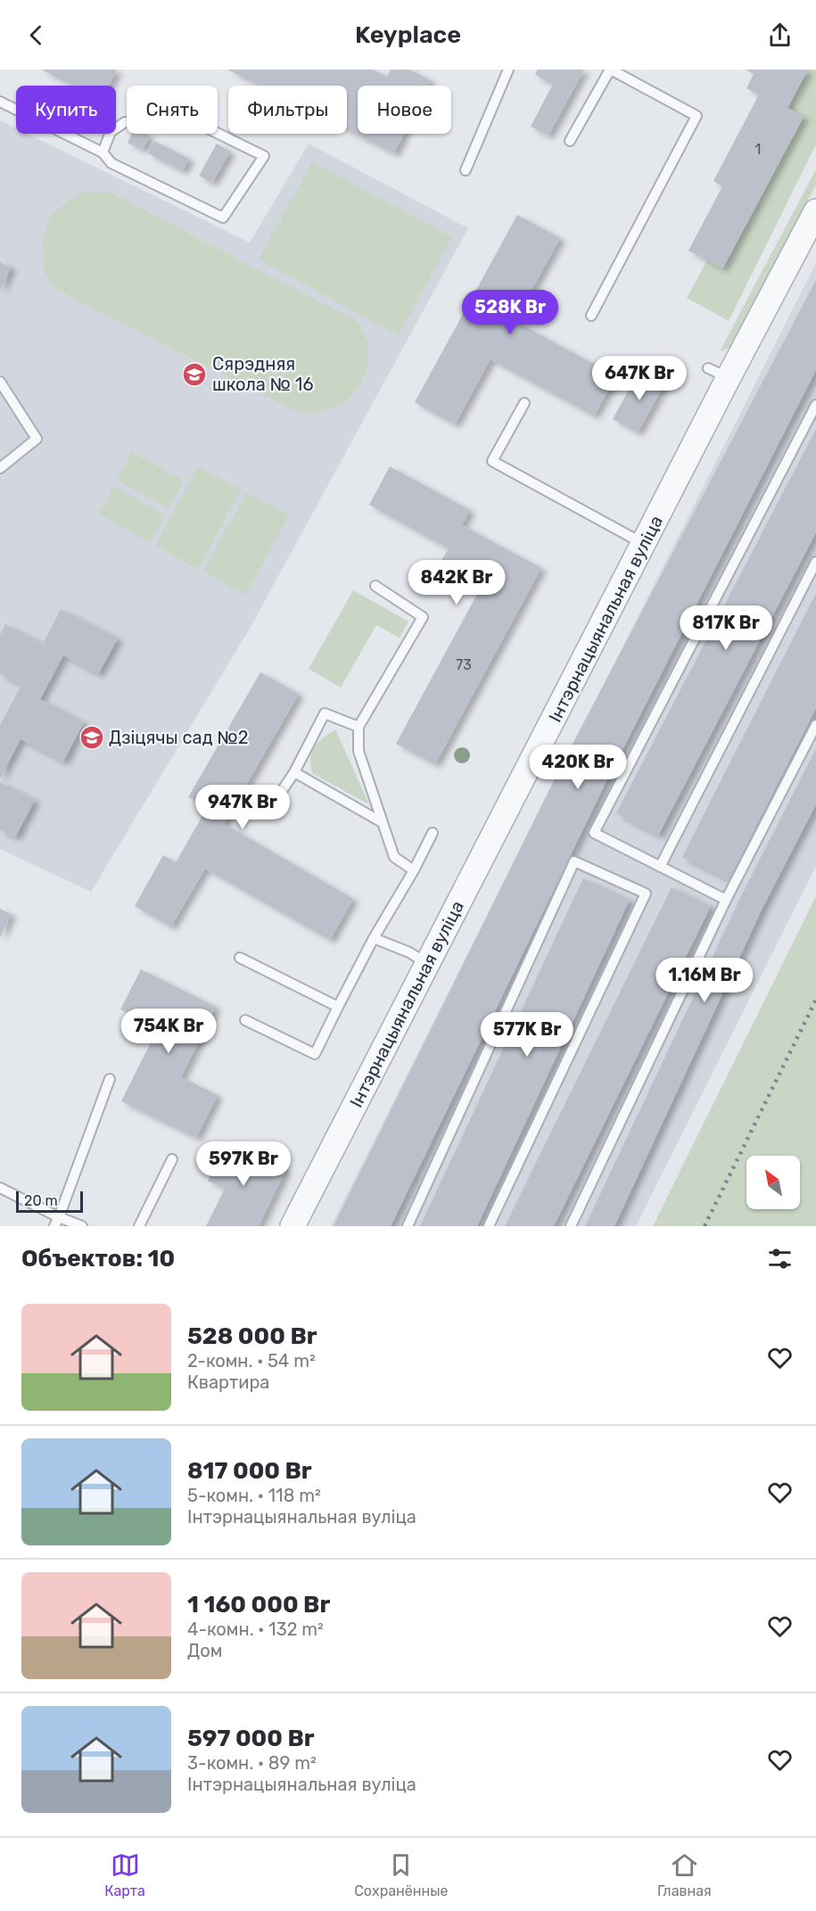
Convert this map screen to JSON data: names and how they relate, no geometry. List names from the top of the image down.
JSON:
{
  "streets": {
    "street": ["Інтэрнацыянальная вуліца"]
  },
  "places": {
    "school or university": ["Сярэдняя школа № 16", "Дзіцячы сад №2"]
  },
  "house_numbers": ["1", "73"],
  "scale_bar": "20 m",
  "north": "top left",
  "page": {
    "header": "Keyplace",
    "chip": [
      "Купить",
      "Снять",
      "Фильтры",
      "Новое"
    ],
    "price": [
      "528K Br",
      "647K Br",
      "842K Br",
      "817K Br",
      "420K Br",
      "947K Br",
      "1.16M Br",
      "754K Br",
      "577K Br",
      "597K Br"
    ],
    "scale": "20 m",
    "heading": "Объектов: 10",
    "list": [
      {
        "name": "528 000 Br",
        "note": "2-комн. · 54 m² · Квартира"
      },
      {
        "name": "817 000 Br",
        "note": "5-комн. · 118 m² · Інтэрнацыянальная вуліца"
      },
      {
        "name": "1 160 000 Br",
        "note": "4-комн. · 132 m² · Дом"
      },
      {
        "name": "597 000 Br",
        "note": "3-комн. · 89 m² · Інтэрнацыянальная вуліца"
      }
    ],
    "tabs": ["Карта", "Сохранённые", "Главная"]
  }
}
